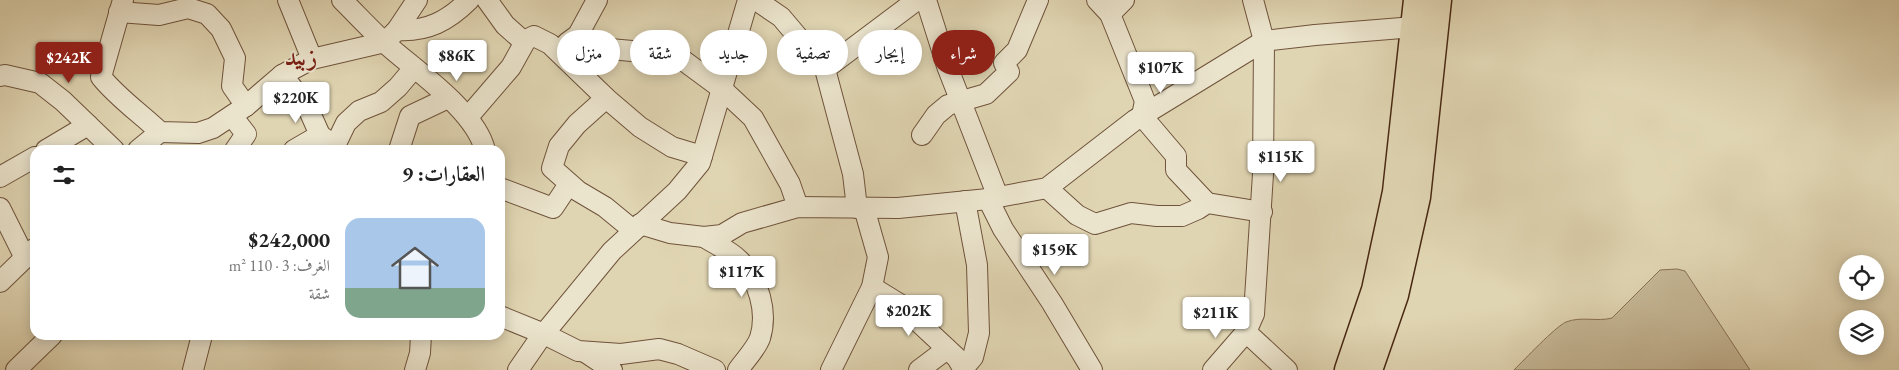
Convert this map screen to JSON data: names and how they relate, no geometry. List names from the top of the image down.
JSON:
{
  "districts": ["زبيد"],
  "page": {
    "chip": [
      "شراء",
      "إيجار",
      "تصفية",
      "جديد",
      "شقة",
      "منزل"
    ],
    "price": [
      "$86K",
      "$242K",
      "$107K",
      "$220K",
      "$115K",
      "$159K",
      "$117K",
      "$202K",
      "$211K"
    ],
    "heading": "العقارات: 9",
    "list": [
      {
        "name": "$242,000",
        "note": "الغرف: 3 · 110 m² · شقة"
      }
    ]
  }
}
